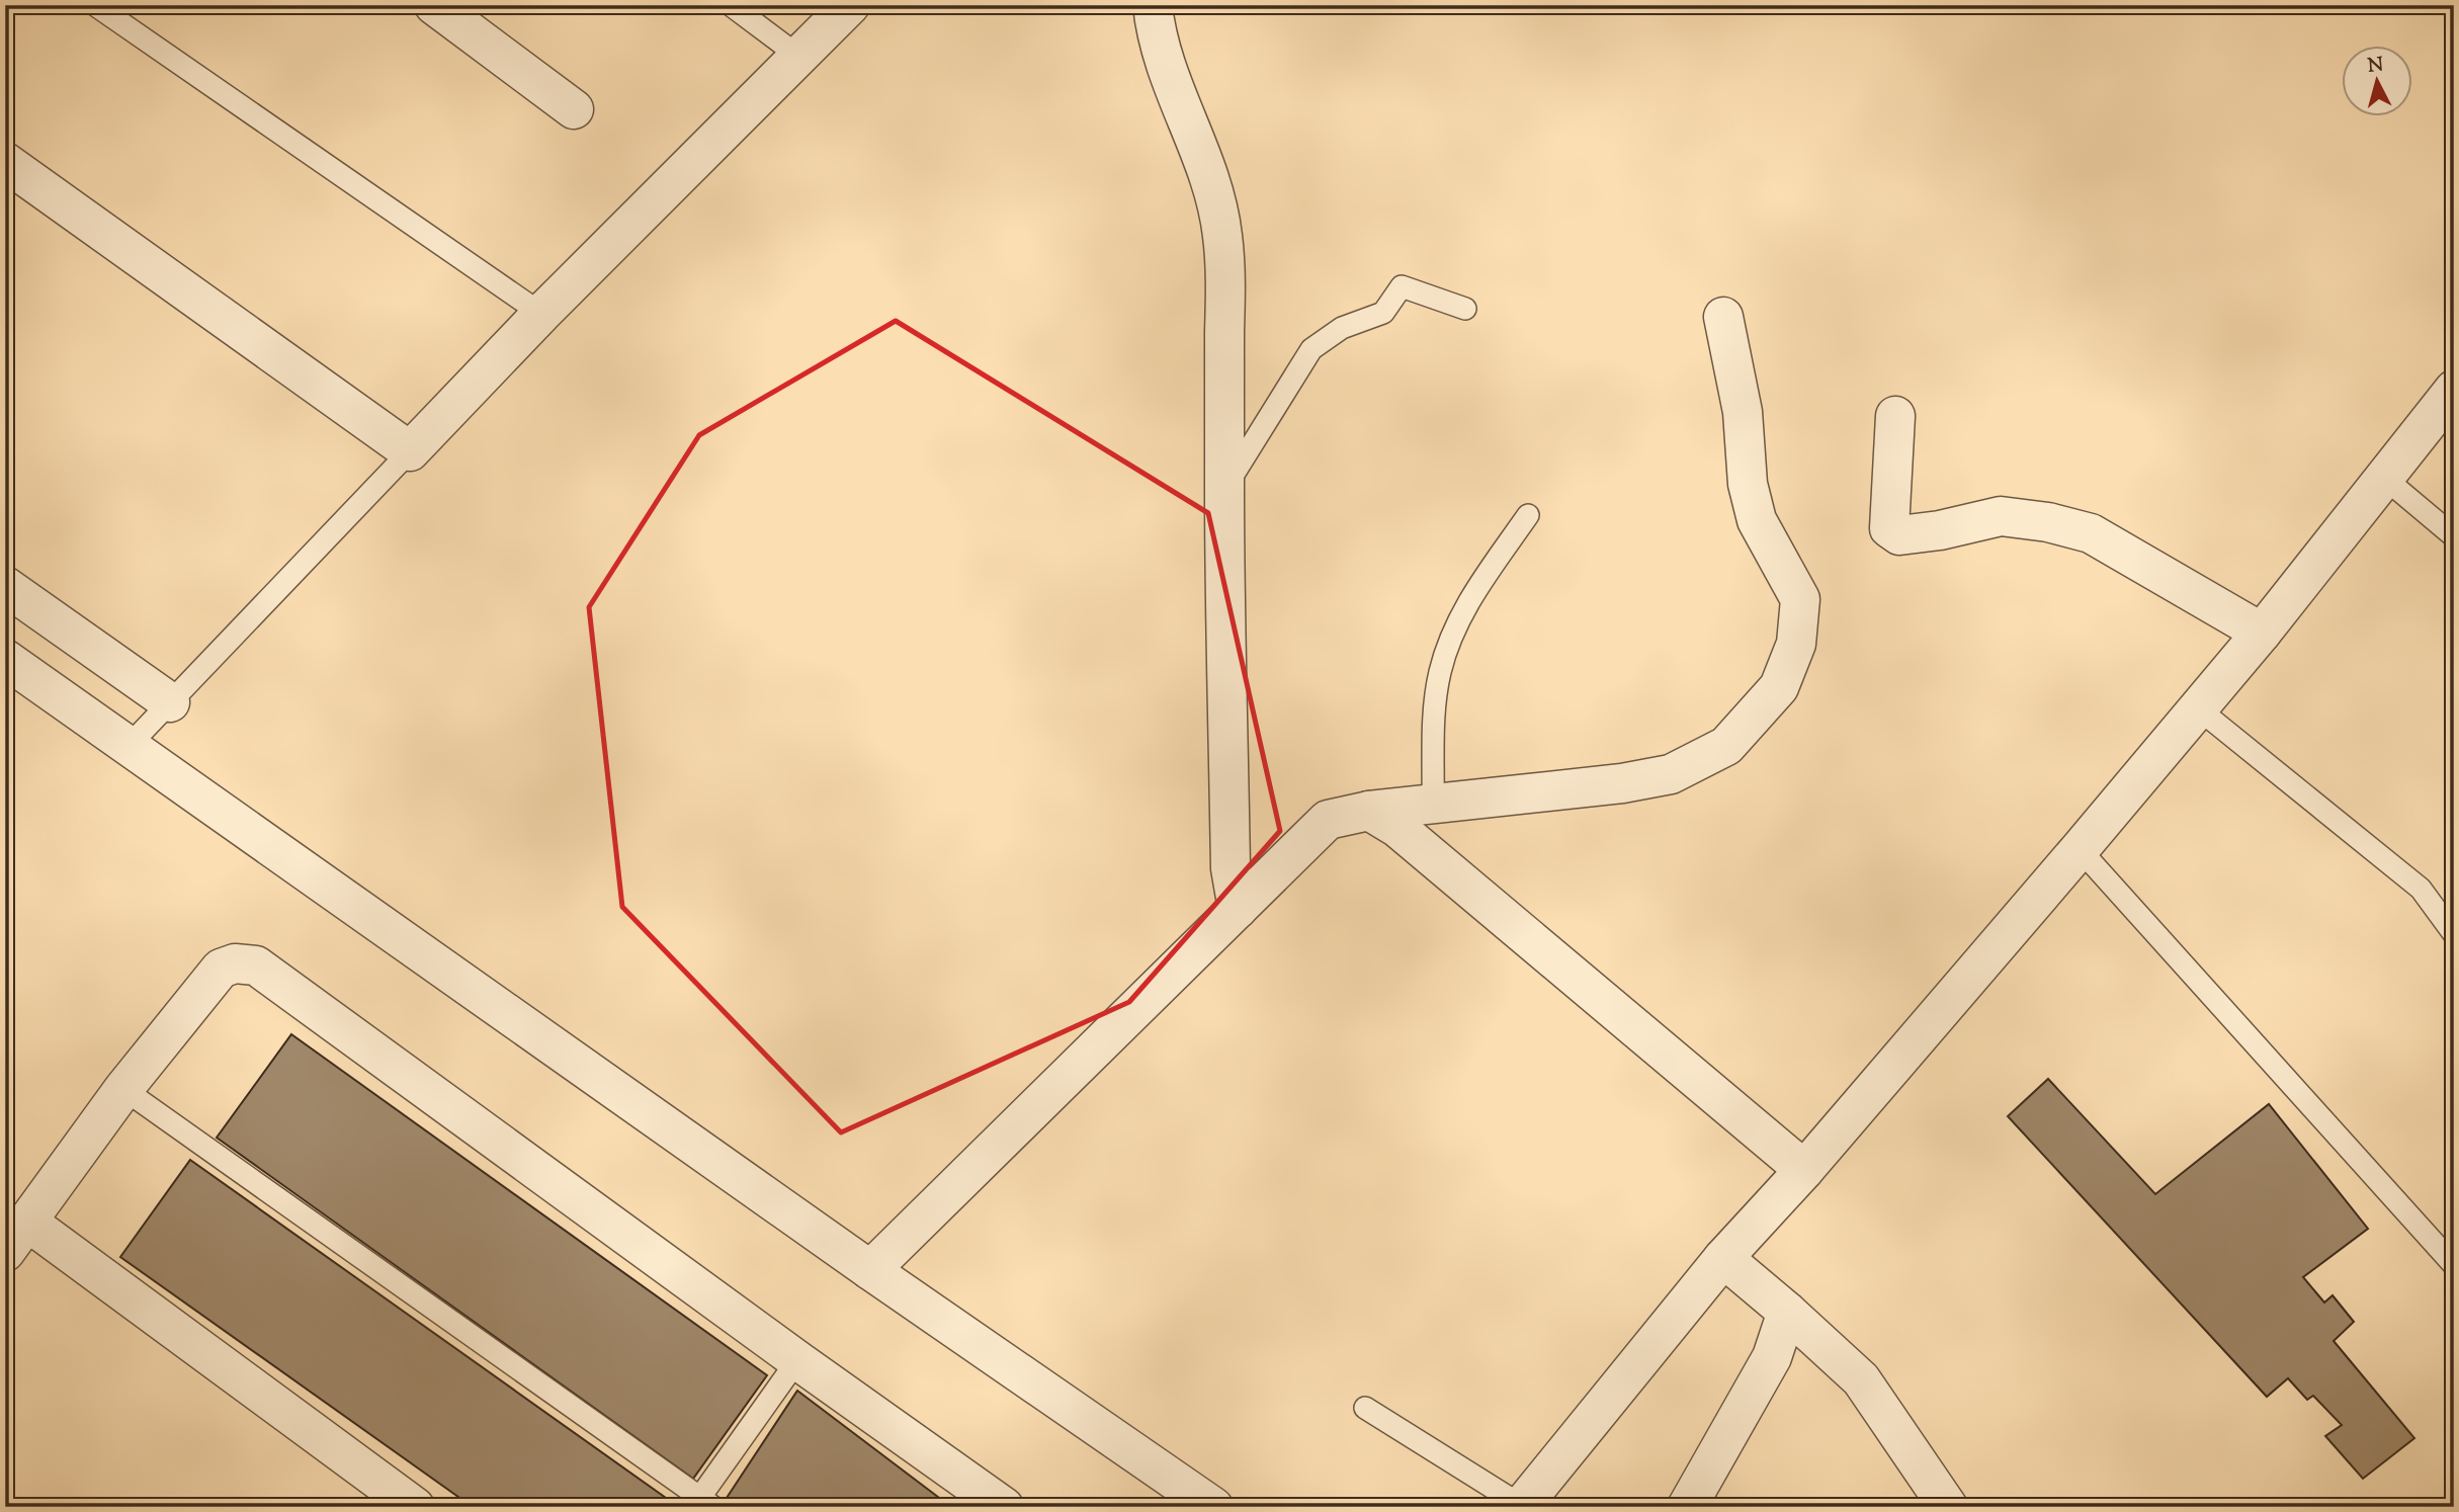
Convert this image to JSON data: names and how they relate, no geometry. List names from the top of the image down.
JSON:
{
  "north": "top"
}
